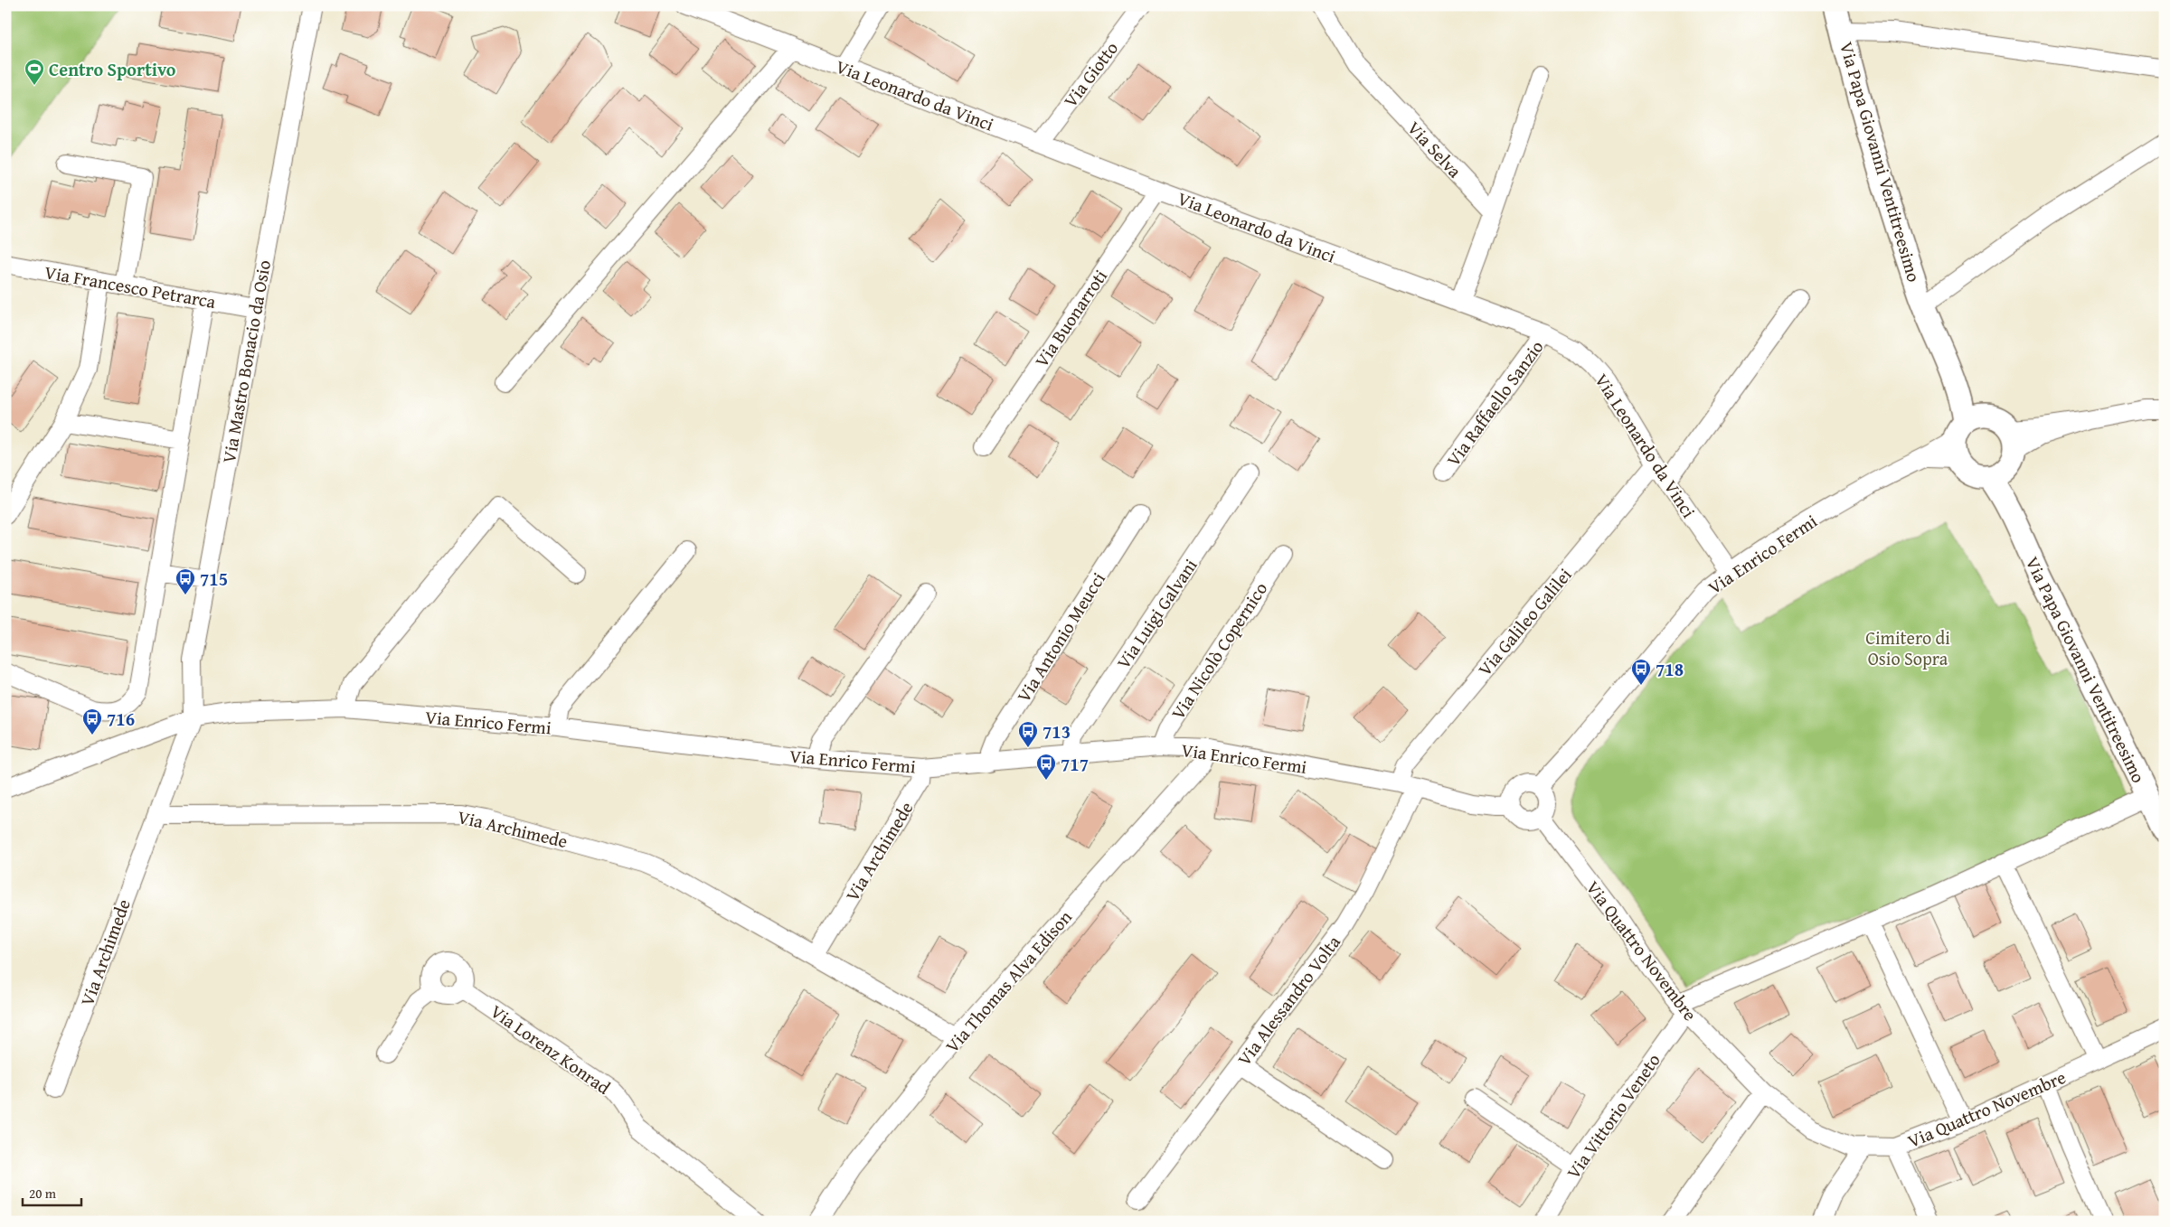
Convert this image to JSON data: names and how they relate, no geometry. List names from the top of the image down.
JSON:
{
  "streets": {
    "street": [
      "Via Giotto",
      "Via Leonardo da Vinci",
      "Via Selva",
      "Via Papa Giovanni Ventitreesimo",
      "Via Francesco Petrarca",
      "Via Buonarroti",
      "Via Mastro Bonacio da Osio",
      "Via Raffaello Sanzio",
      "Via Enrico Fermi",
      "Via Luigi Galvani",
      "Via Galileo Galilei",
      "Via Antonio Meucci",
      "Via Nicolò Copernico",
      "Via Archimede",
      "Via Quattro Novembre",
      "Via Thomas Alva Edison",
      "Via Alessandro Volta",
      "Via Lorenz Konrad",
      "Via Vittorio Veneto"
    ]
  },
  "crossings": [
    ["Via Giotto", "Via Leonardo da Vinci"],
    ["Via Leonardo da Vinci", "Via Buonarroti"],
    ["Via Leonardo da Vinci", "Via Raffaello Sanzio"],
    ["Via Leonardo da Vinci", "Via Enrico Fermi"],
    ["Via Leonardo da Vinci", "Via Galileo Galilei"],
    ["Via Papa Giovanni Ventitreesimo", "Via Enrico Fermi"],
    ["Via Francesco Petrarca", "Via Mastro Bonacio da Osio"],
    ["Via Mastro Bonacio da Osio", "Via Enrico Fermi"],
    ["Via Mastro Bonacio da Osio", "Via Archimede"],
    ["Via Enrico Fermi", "Via Luigi Galvani"],
    ["Via Enrico Fermi", "Via Galileo Galilei"],
    ["Via Enrico Fermi", "Via Antonio Meucci"],
    ["Via Enrico Fermi", "Via Nicolò Copernico"],
    ["Via Enrico Fermi", "Via Archimede"],
    ["Via Enrico Fermi", "Via Quattro Novembre"],
    ["Via Enrico Fermi", "Via Thomas Alva Edison"],
    ["Via Enrico Fermi", "Via Alessandro Volta"],
    ["Via Galileo Galilei", "Via Alessandro Volta"],
    ["Via Archimede", "Via Thomas Alva Edison"],
    ["Via Quattro Novembre", "Via Vittorio Veneto"]
  ],
  "parks": ["Cimitero di Osio Sopra"],
  "places": {
    "sports": ["Centro Sportivo"],
    "bus stop": [
      "715",
      "718",
      "716",
      "713",
      "717"
    ]
  },
  "scale_bar": "20 m"
}
